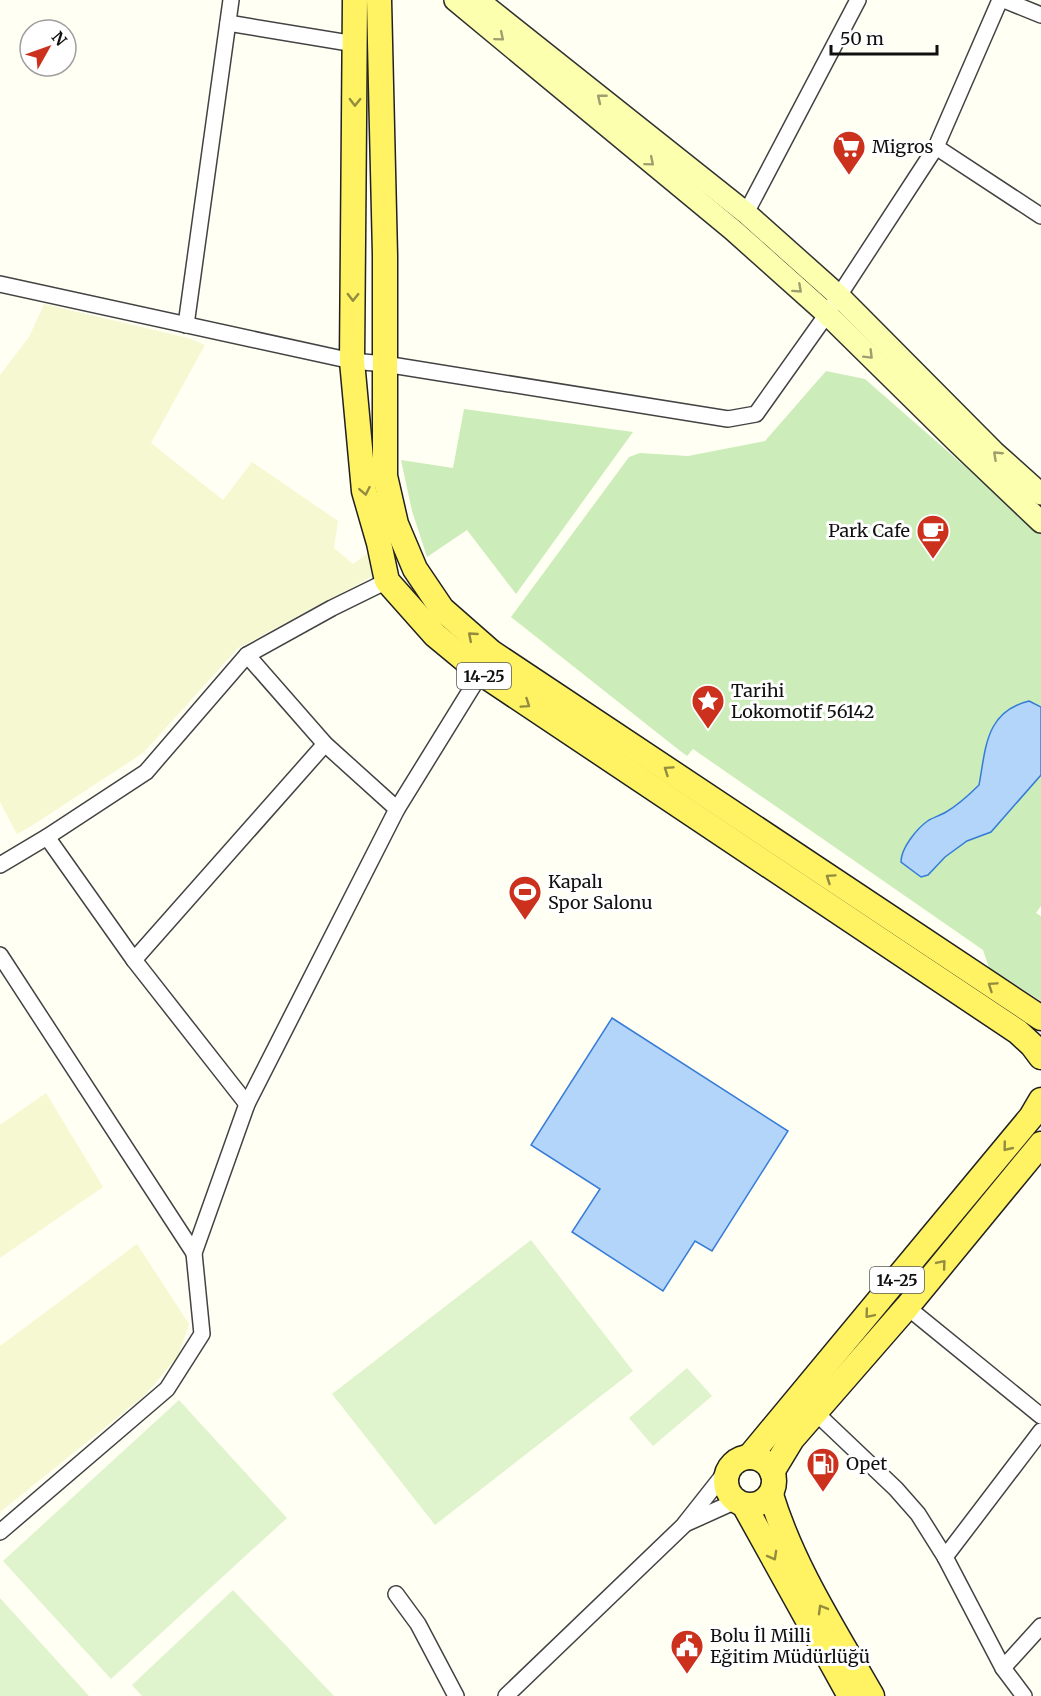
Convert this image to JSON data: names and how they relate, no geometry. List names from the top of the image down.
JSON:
{
  "streets": {
    "main road": ["14-25"]
  },
  "places": {
    "supermarket": ["Migros"],
    "cafe": ["Park Cafe"],
    "place": ["Tarihi Lokomotif 56142"],
    "sports": ["Kapalı Spor Salonu"],
    "fuel station": ["Opet"],
    "public building": ["Bolu İl Milli Eğitim Müdürlüğü"]
  },
  "scale_bar": "50 m",
  "north": "top right"
}
